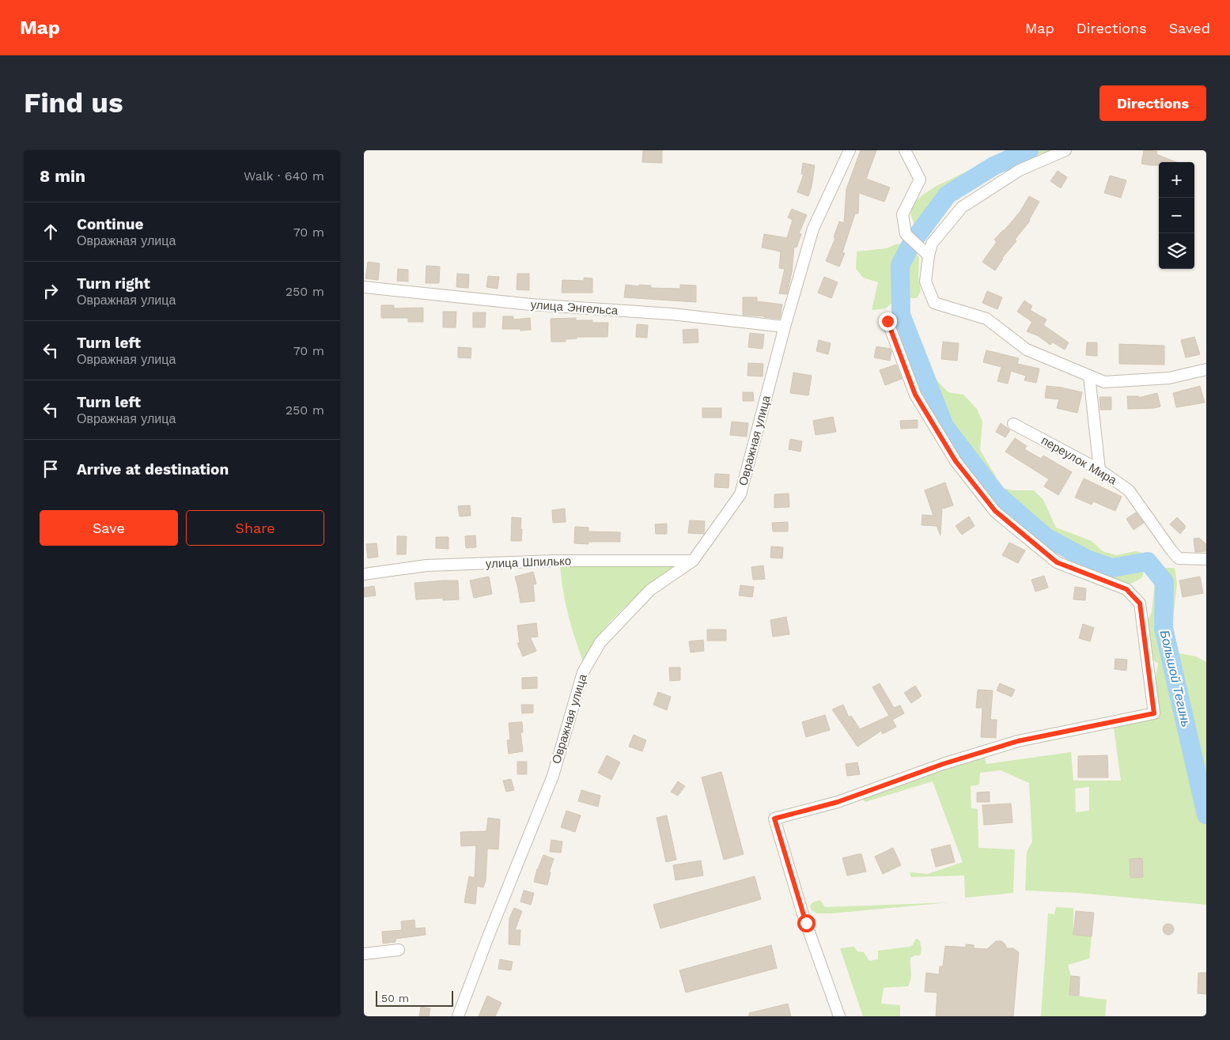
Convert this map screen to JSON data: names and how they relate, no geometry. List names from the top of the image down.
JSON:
{
  "streets": {
    "street": [
      "улица Энгельса",
      "Овражная улица",
      "переулок Мира",
      "улица Шпилько"
    ]
  },
  "crossings": [
    ["улица Энгельса", "Овражная улица"],
    ["Овражная улица", "улица Шпилько"]
  ],
  "water": ["Большой Тегинь"],
  "scale_bar": "50 m",
  "page": {
    "header": "Map",
    "nav": ["Map", "Directions", "Saved"],
    "buttons": [
      "Directions",
      ["Save", "Share"]
    ],
    "title": "Find us",
    "heading": ["8 min", "Walk · 640 m"],
    "map_buttons": ["+", "−"],
    "list": [
      ["Continue", "Овражная улица", "70 m"],
      ["Turn right", "Овражная улица", "250 m"],
      ["Turn left", "Овражная улица", "70 m"],
      ["Turn left", "Овражная улица", "250 m"],
      "Arrive at destination"
    ],
    "scale": "50 m"
  }
}
